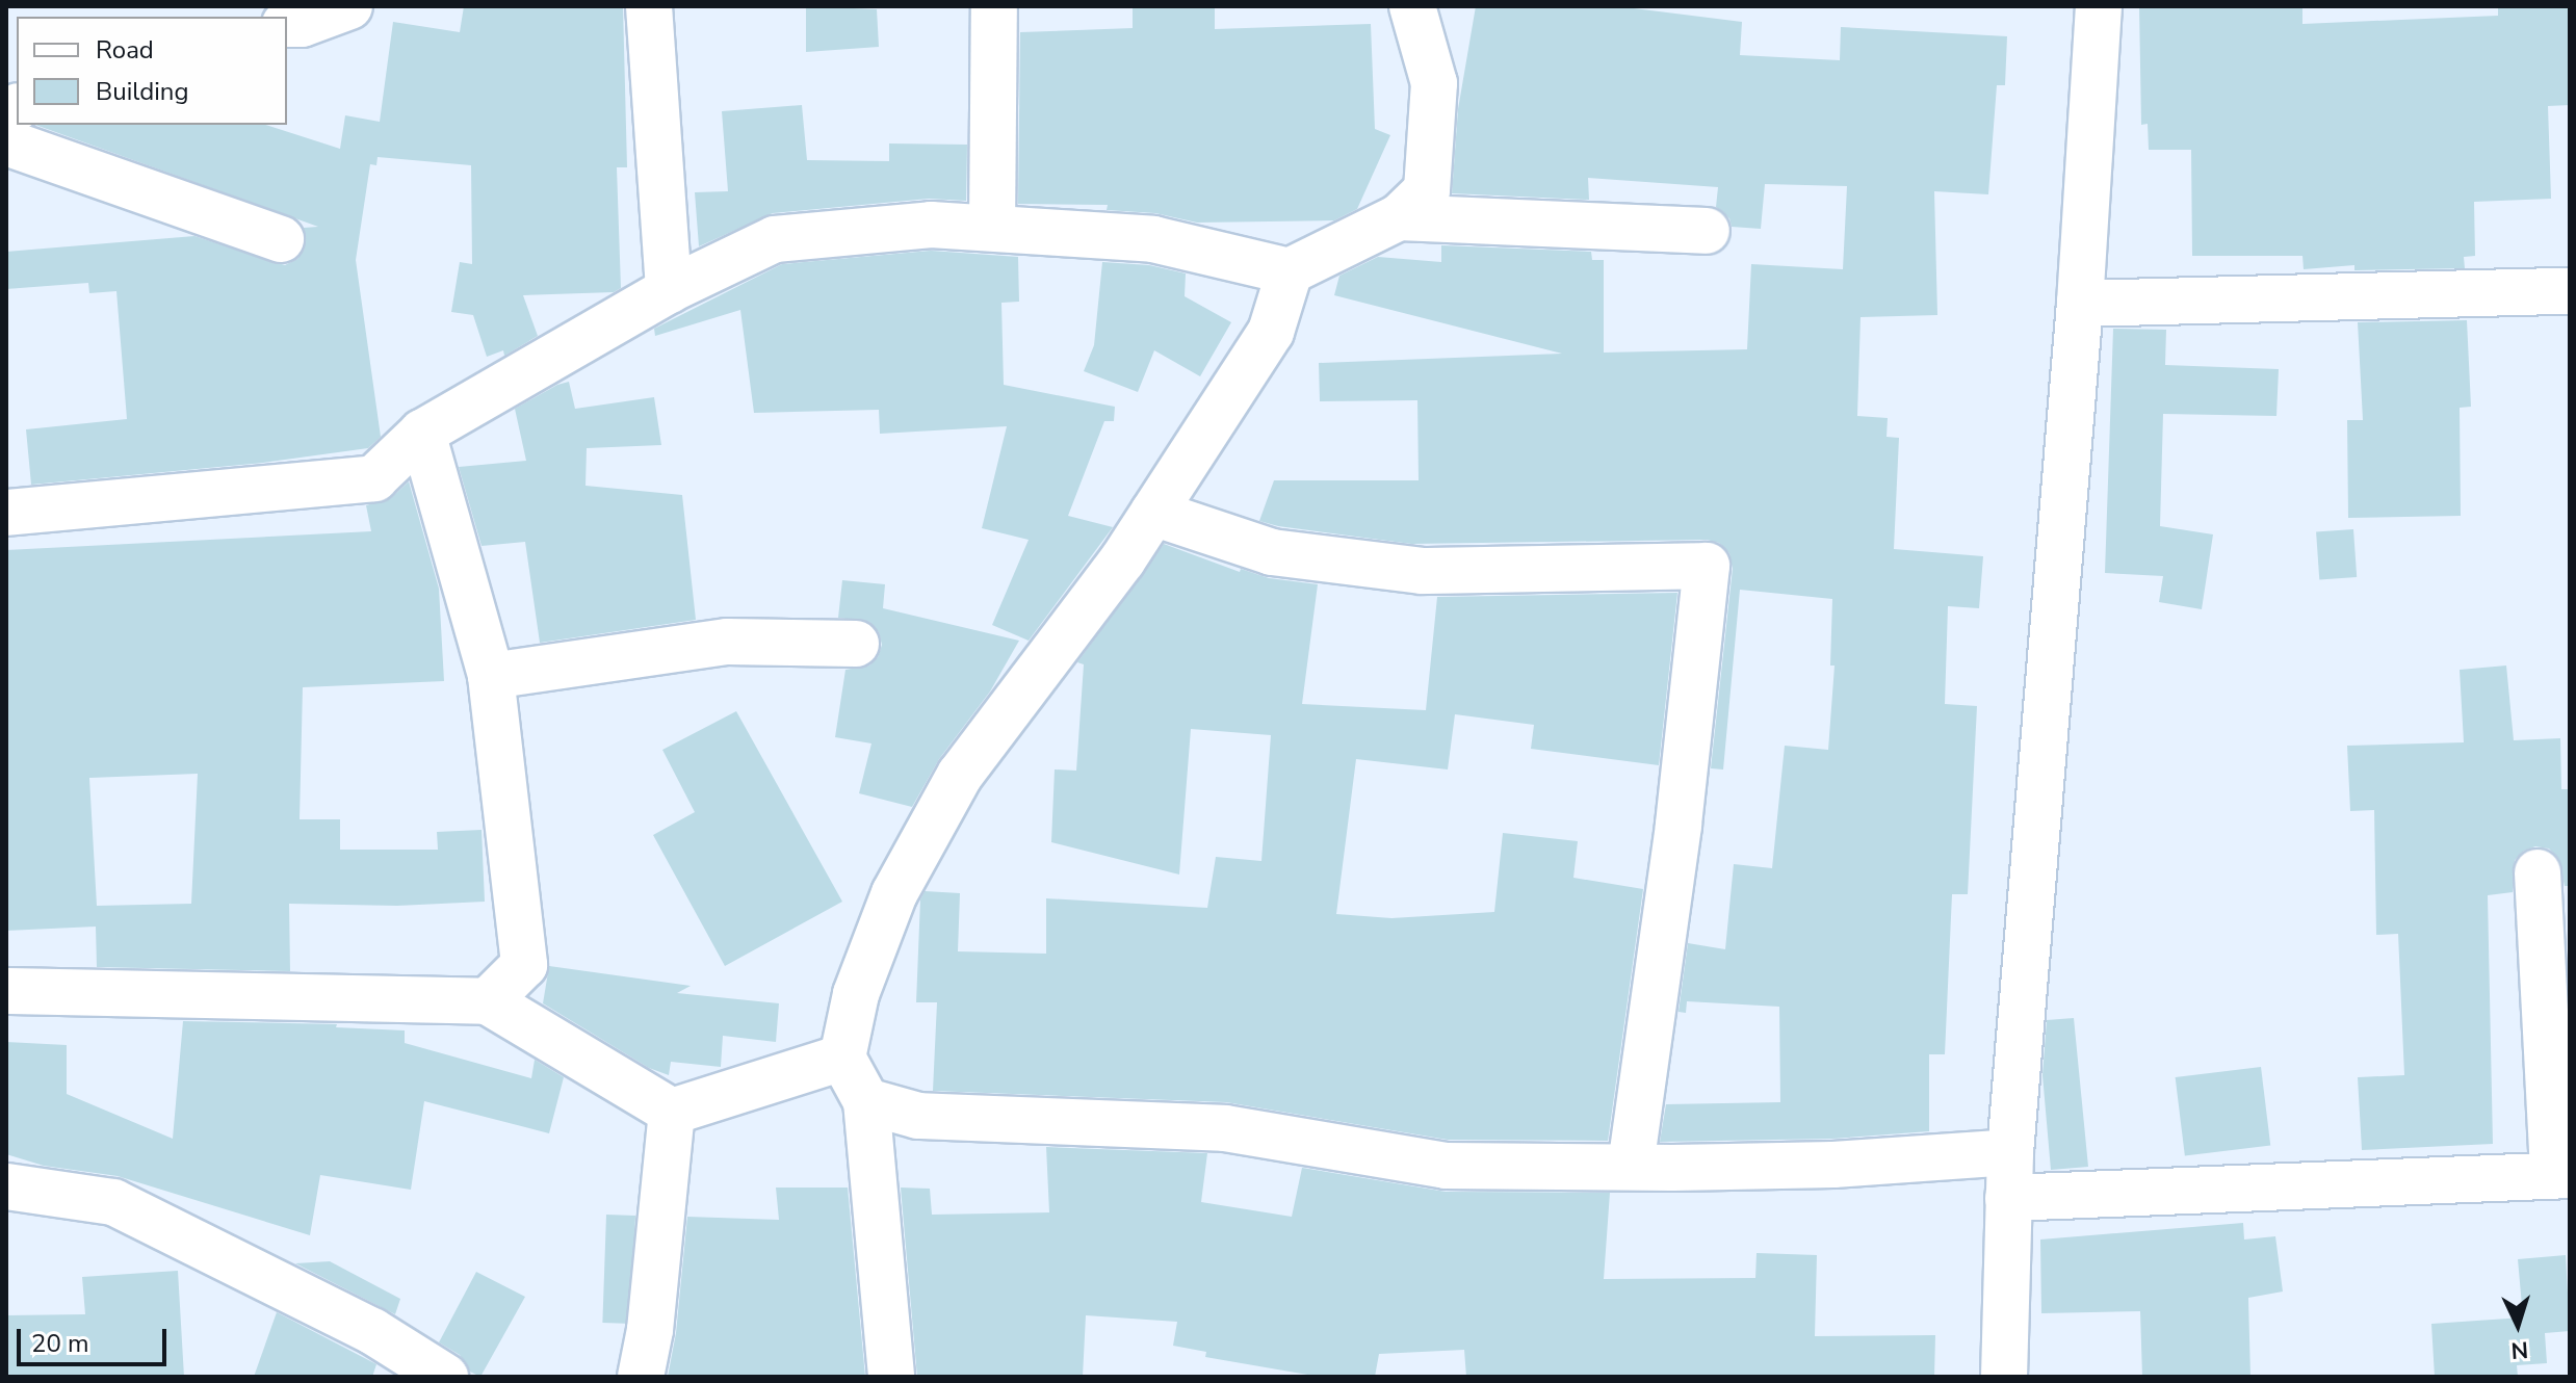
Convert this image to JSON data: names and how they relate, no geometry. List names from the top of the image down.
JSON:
{
  "legend": ["Road", "Building"],
  "scale_bar": "20 m",
  "north": "bottom"
}
